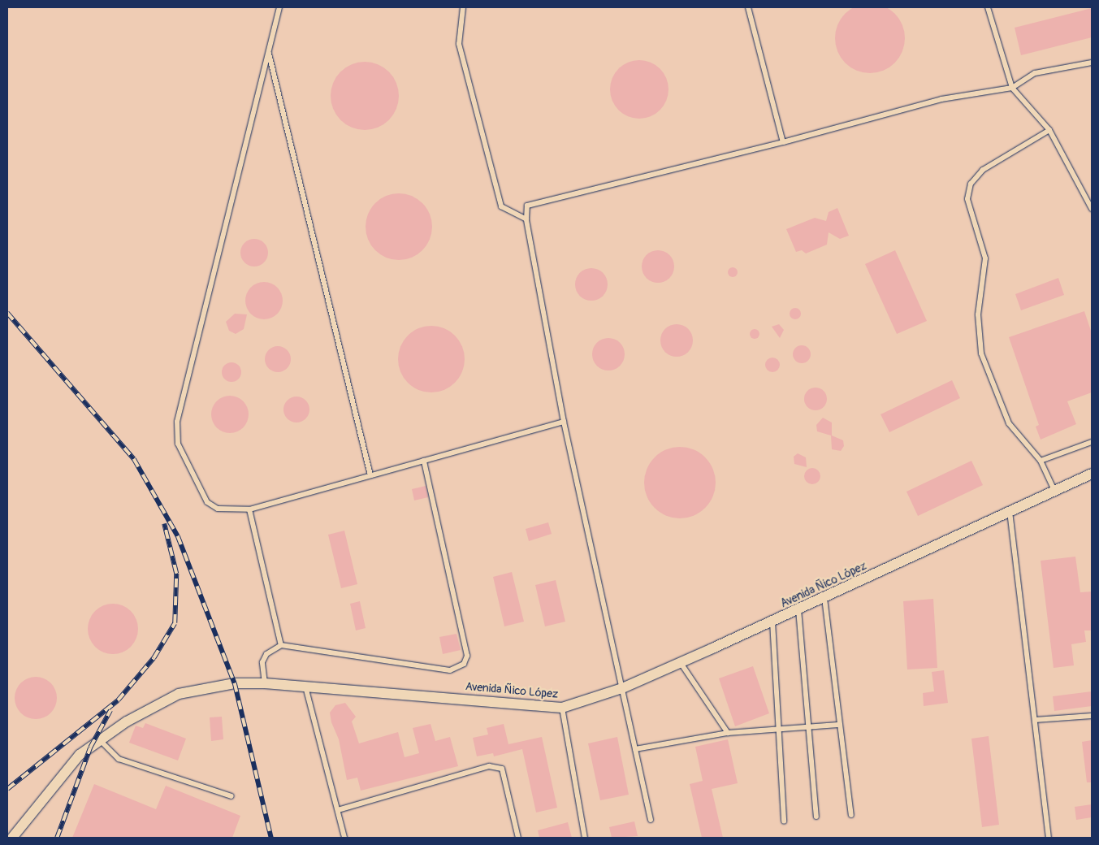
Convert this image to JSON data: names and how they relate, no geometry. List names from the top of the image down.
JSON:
{
  "streets": {
    "street": ["Avenida Ñico López"]
  }
}
